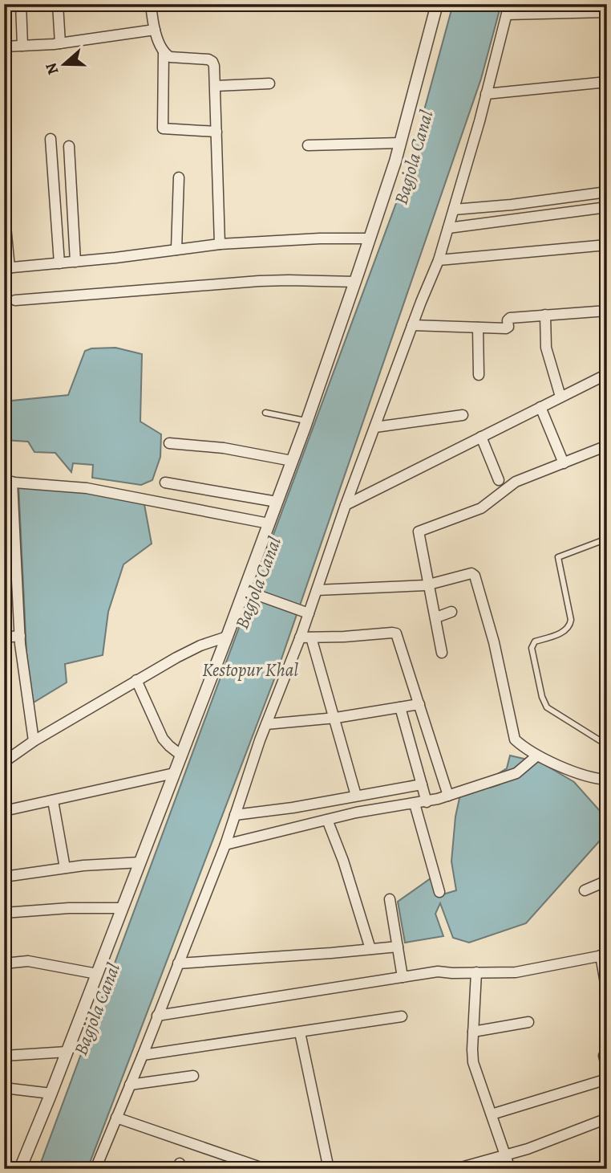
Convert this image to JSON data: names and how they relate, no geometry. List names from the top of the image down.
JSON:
{
  "water": ["Bagjola Canal", "Kestopur Khal"],
  "north": "left"
}
